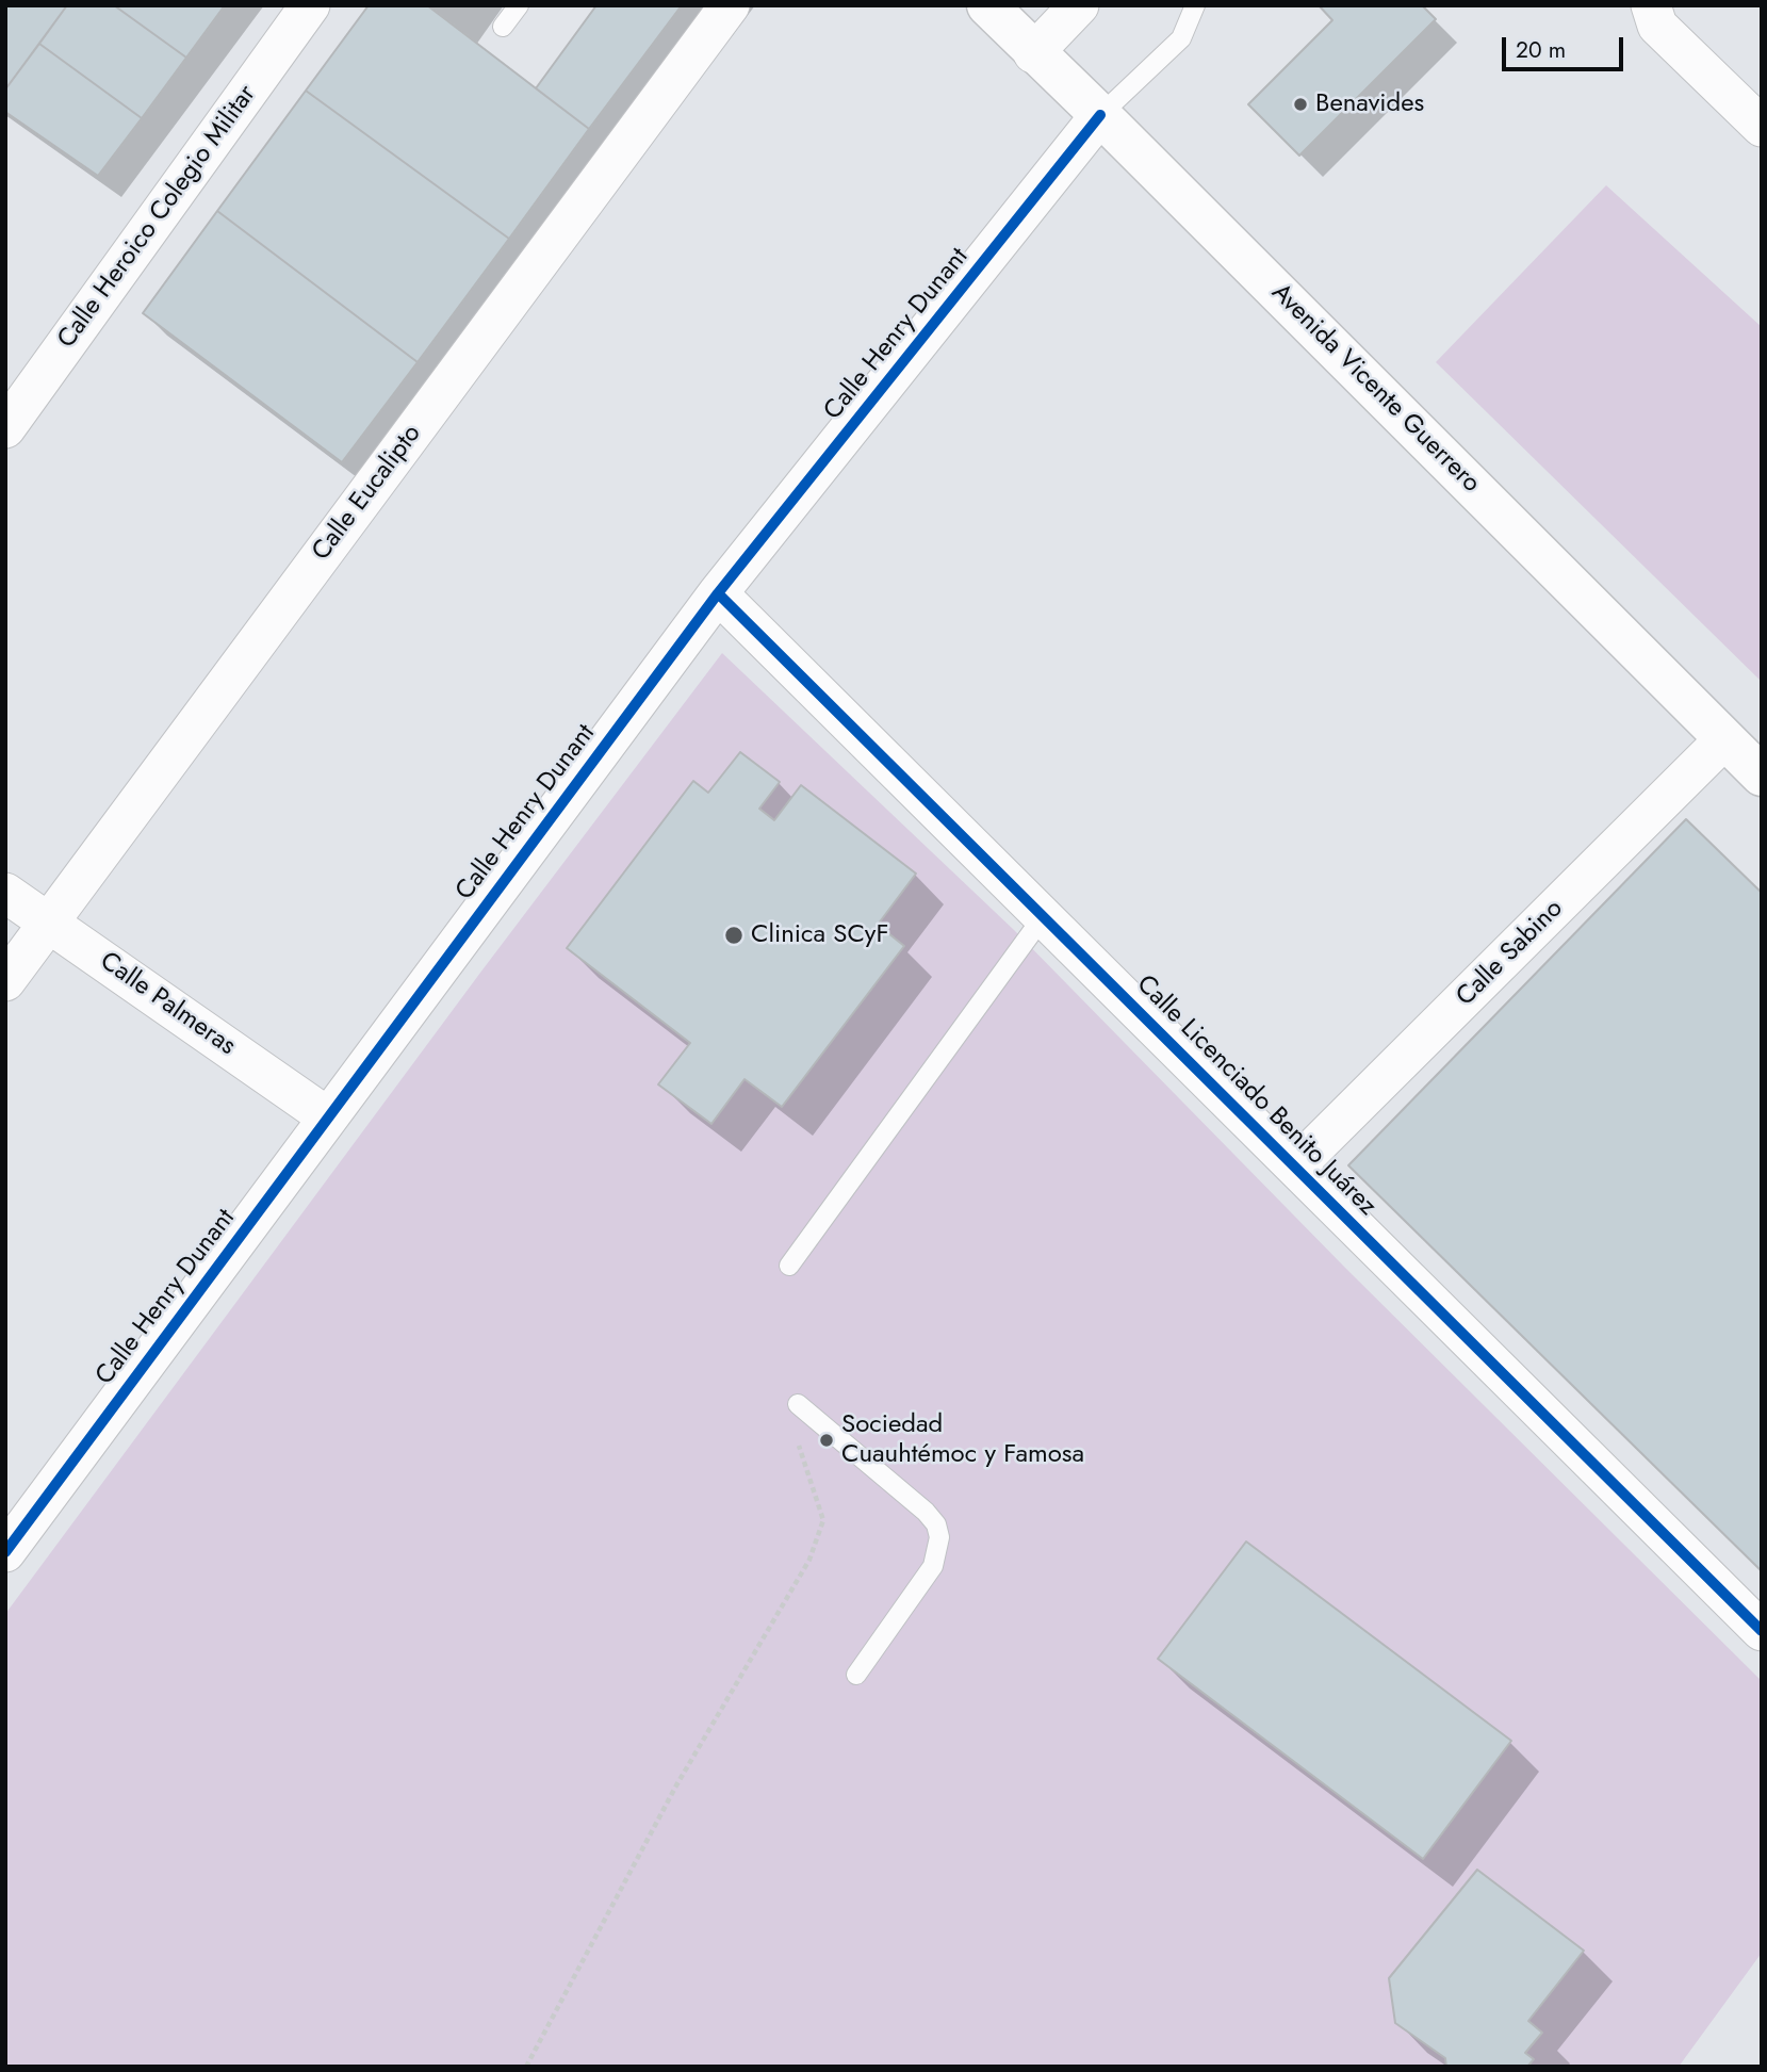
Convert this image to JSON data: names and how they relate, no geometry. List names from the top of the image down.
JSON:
{
  "streets": {
    "main road": ["Avenida Vicente Guerrero"],
    "street": [
      "Calle Heroico Colegio Militar",
      "Calle Henry Dunant",
      "Calle Eucalipto",
      "Calle Sabino",
      "Calle Palmeras",
      "Calle Licenciado Benito Juárez"
    ]
  },
  "crossings": [
    ["Calle Henry Dunant", "Avenida Vicente Guerrero"],
    ["Calle Henry Dunant", "Calle Palmeras"],
    ["Calle Henry Dunant", "Calle Licenciado Benito Juárez"],
    ["Avenida Vicente Guerrero", "Calle Sabino"],
    ["Calle Eucalipto", "Calle Palmeras"],
    ["Calle Sabino", "Calle Licenciado Benito Juárez"]
  ],
  "places": ["Benavides", "Clinica SCyF", "Sociedad Cuauhtémoc y Famosa"],
  "scale_bar": "20 m"
}
